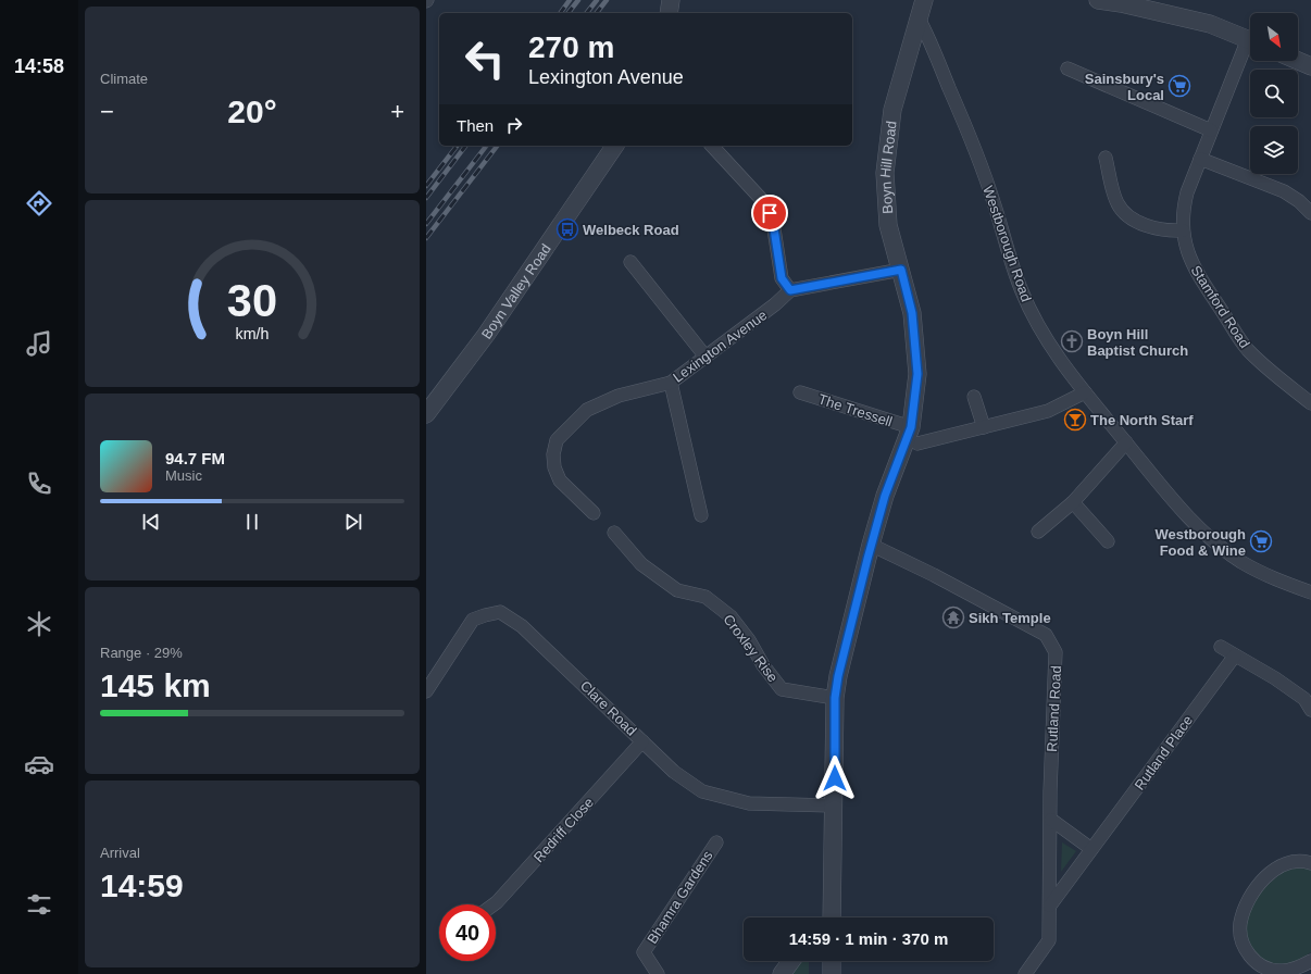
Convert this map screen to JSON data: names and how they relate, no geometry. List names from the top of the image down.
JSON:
{
  "streets": {
    "street": [
      "Boyn Hill Road",
      "Westborough Road",
      "Boyn Valley Road",
      "Stamford Road",
      "Lexington Avenue",
      "The Tressell",
      "Croxley Rise",
      "Clare Road",
      "Rutland Road",
      "Rutland Place",
      "Redriff Close",
      "Bhamra Gardens"
    ]
  },
  "crossings": [
    ["Boyn Hill Road", "Westborough Road"],
    ["Boyn Hill Road", "The Tressell"],
    ["Boyn Hill Road", "Croxley Rise"],
    ["Boyn Hill Road", "Clare Road"],
    ["Boyn Hill Road", "Rutland Road"],
    ["Clare Road", "Redriff Close"],
    ["Rutland Road", "Rutland Place"]
  ],
  "places": {
    "supermarket": ["Sainsbury's Local", "Westborough Food & Wine"],
    "bus stop": ["Welbeck Road"],
    "church": ["Boyn Hill Baptist Church"],
    "bar": ["The North Starf"],
    "temple": ["Sikh Temple"]
  },
  "north": "bottom right",
  "page": {
    "tabs": "14:58",
    "tile": [
      "Climate",
      ["Range · 29%", "145 km"],
      ["Arrival", "14:59"]
    ],
    "turn": ["270 m", "Lexington Avenue"],
    "heat": ["−", "20°", "+"],
    "then": "Then",
    "song": ["94.7 FM", "Music"],
    "limit": "40",
    "trip": "14:59 · 1 min · 370 m",
    "gauge": ["30", "km/h"]
  }
}
